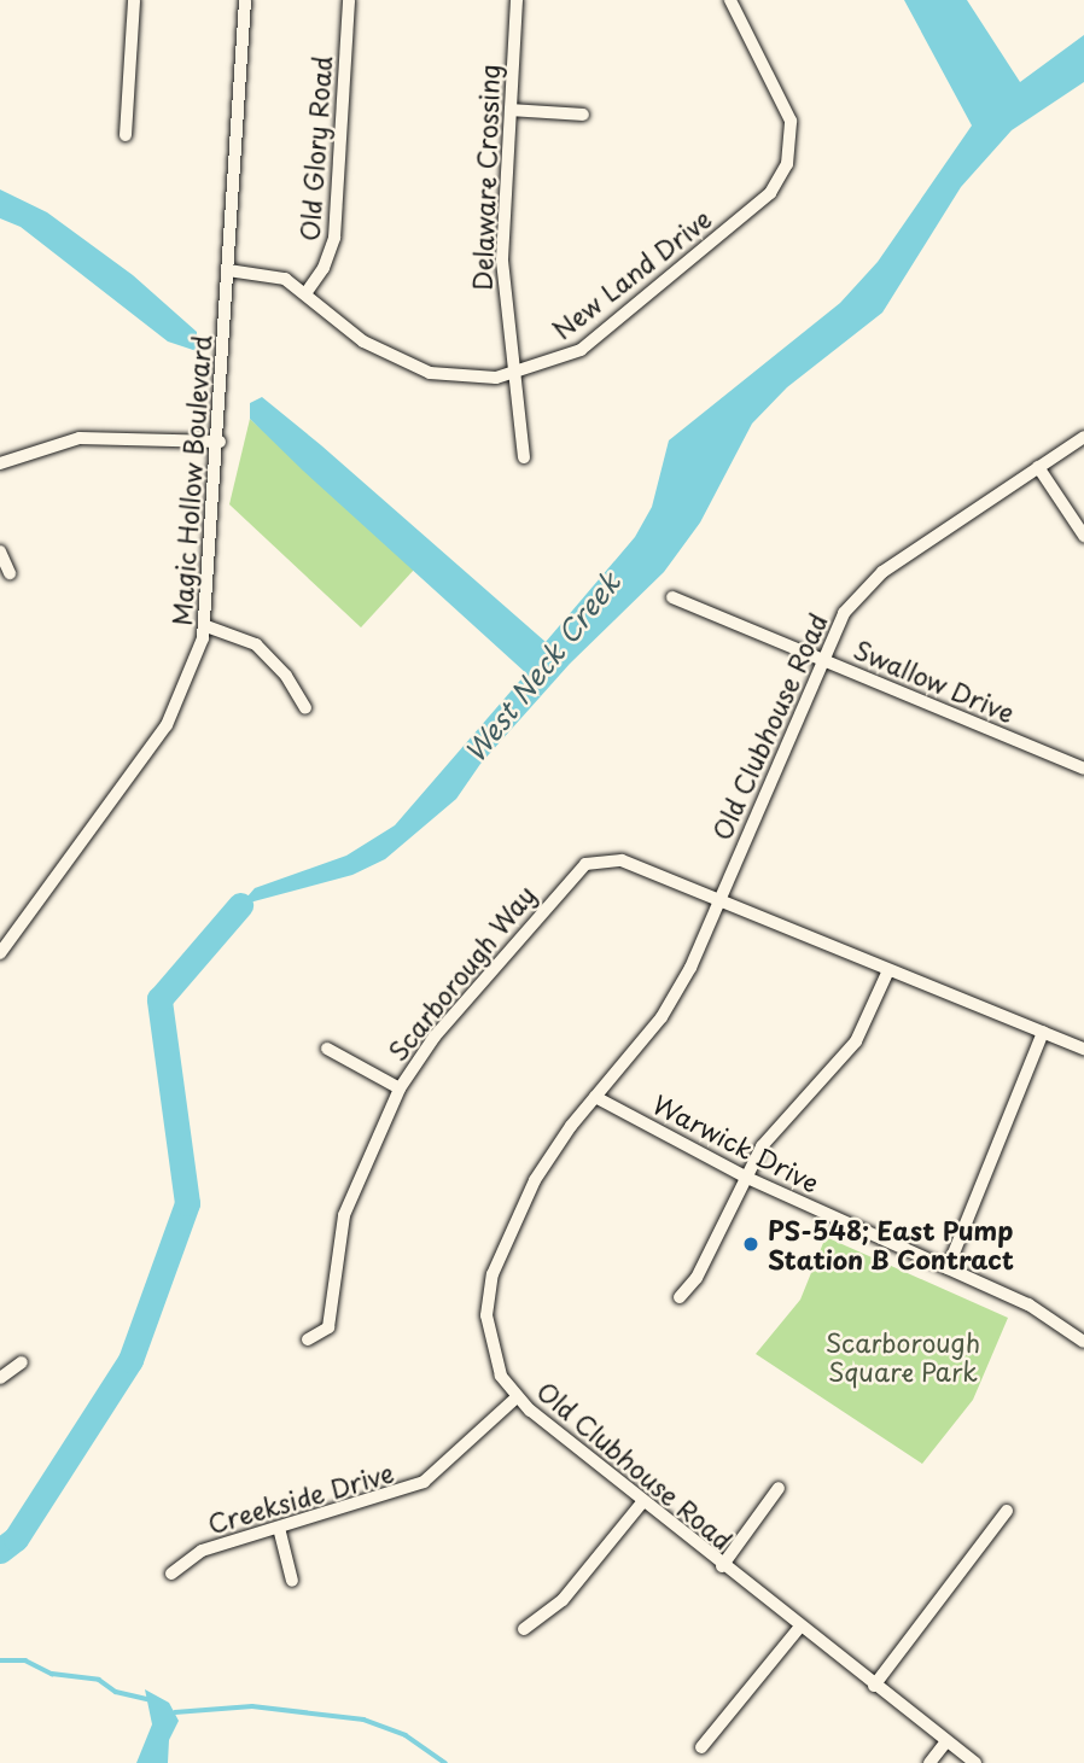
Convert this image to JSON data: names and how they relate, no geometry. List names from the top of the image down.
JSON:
{
  "streets": {
    "street": [
      "Old Glory Road",
      "Delaware Crossing",
      "New Land Drive",
      "Magic Hollow Boulevard",
      "Swallow Drive",
      "Old Clubhouse Road",
      "Scarborough Way",
      "Warwick Drive",
      "Creekside Drive"
    ]
  },
  "crossings": [
    ["Old Glory Road", "New Land Drive"],
    ["Delaware Crossing", "New Land Drive"],
    ["New Land Drive", "Magic Hollow Boulevard"],
    ["Swallow Drive", "Old Clubhouse Road"],
    ["Old Clubhouse Road", "Scarborough Way"],
    ["Old Clubhouse Road", "Warwick Drive"],
    ["Old Clubhouse Road", "Creekside Drive"]
  ],
  "water": ["West Neck Creek"],
  "parks": ["Scarborough Square Park"],
  "places": ["PS-548; East Pump Station B Contract"]
}
